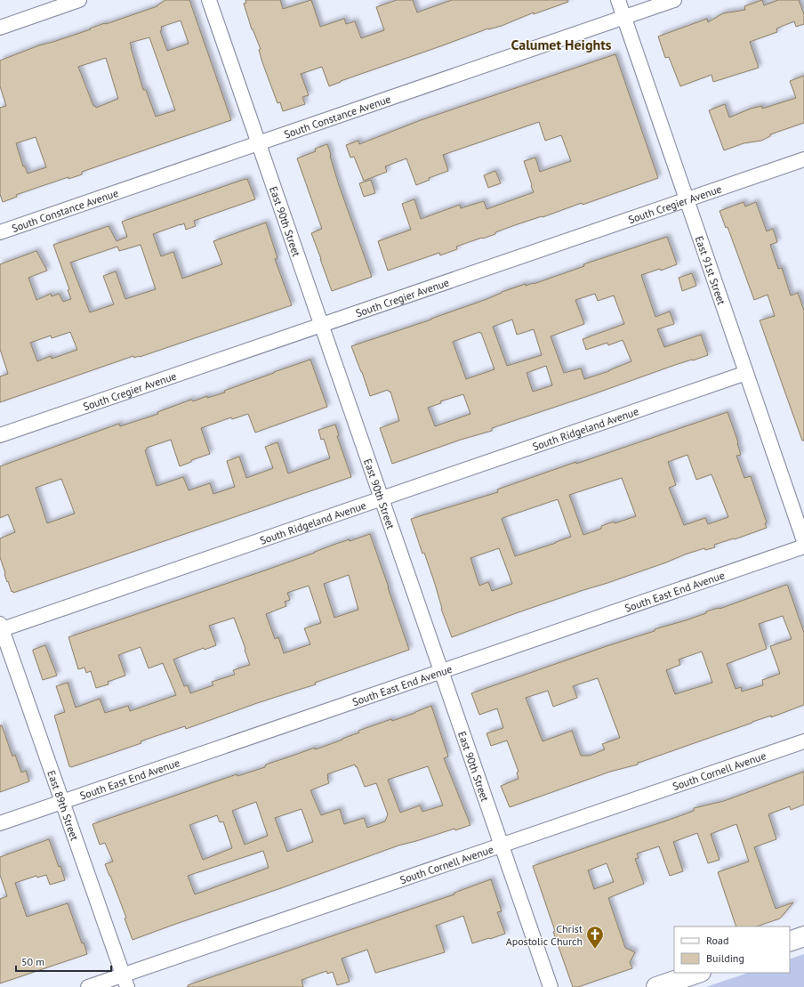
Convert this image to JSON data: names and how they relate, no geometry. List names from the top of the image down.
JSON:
{
  "streets": {
    "street": [
      "South Constance Avenue",
      "South Cregier Avenue",
      "East 90th Street",
      "East 91st Street",
      "South Ridgeland Avenue",
      "South East End Avenue",
      "South Cornell Avenue",
      "East 89th Street"
    ]
  },
  "crossings": [
    ["South Constance Avenue", "East 90th Street"],
    ["South Constance Avenue", "East 91st Street"],
    ["South Cregier Avenue", "East 90th Street"],
    ["South Cregier Avenue", "East 91st Street"],
    ["East 90th Street", "South Ridgeland Avenue"],
    ["East 90th Street", "South East End Avenue"],
    ["East 90th Street", "South Cornell Avenue"],
    ["East 91st Street", "South Ridgeland Avenue"],
    ["South Ridgeland Avenue", "East 89th Street"],
    ["South East End Avenue", "East 89th Street"],
    ["South Cornell Avenue", "East 89th Street"]
  ],
  "districts": ["Calumet Heights"],
  "places": {
    "church": ["Christ Apostolic Church"]
  },
  "legend": ["Road", "Building"],
  "scale_bar": "50 m"
}
